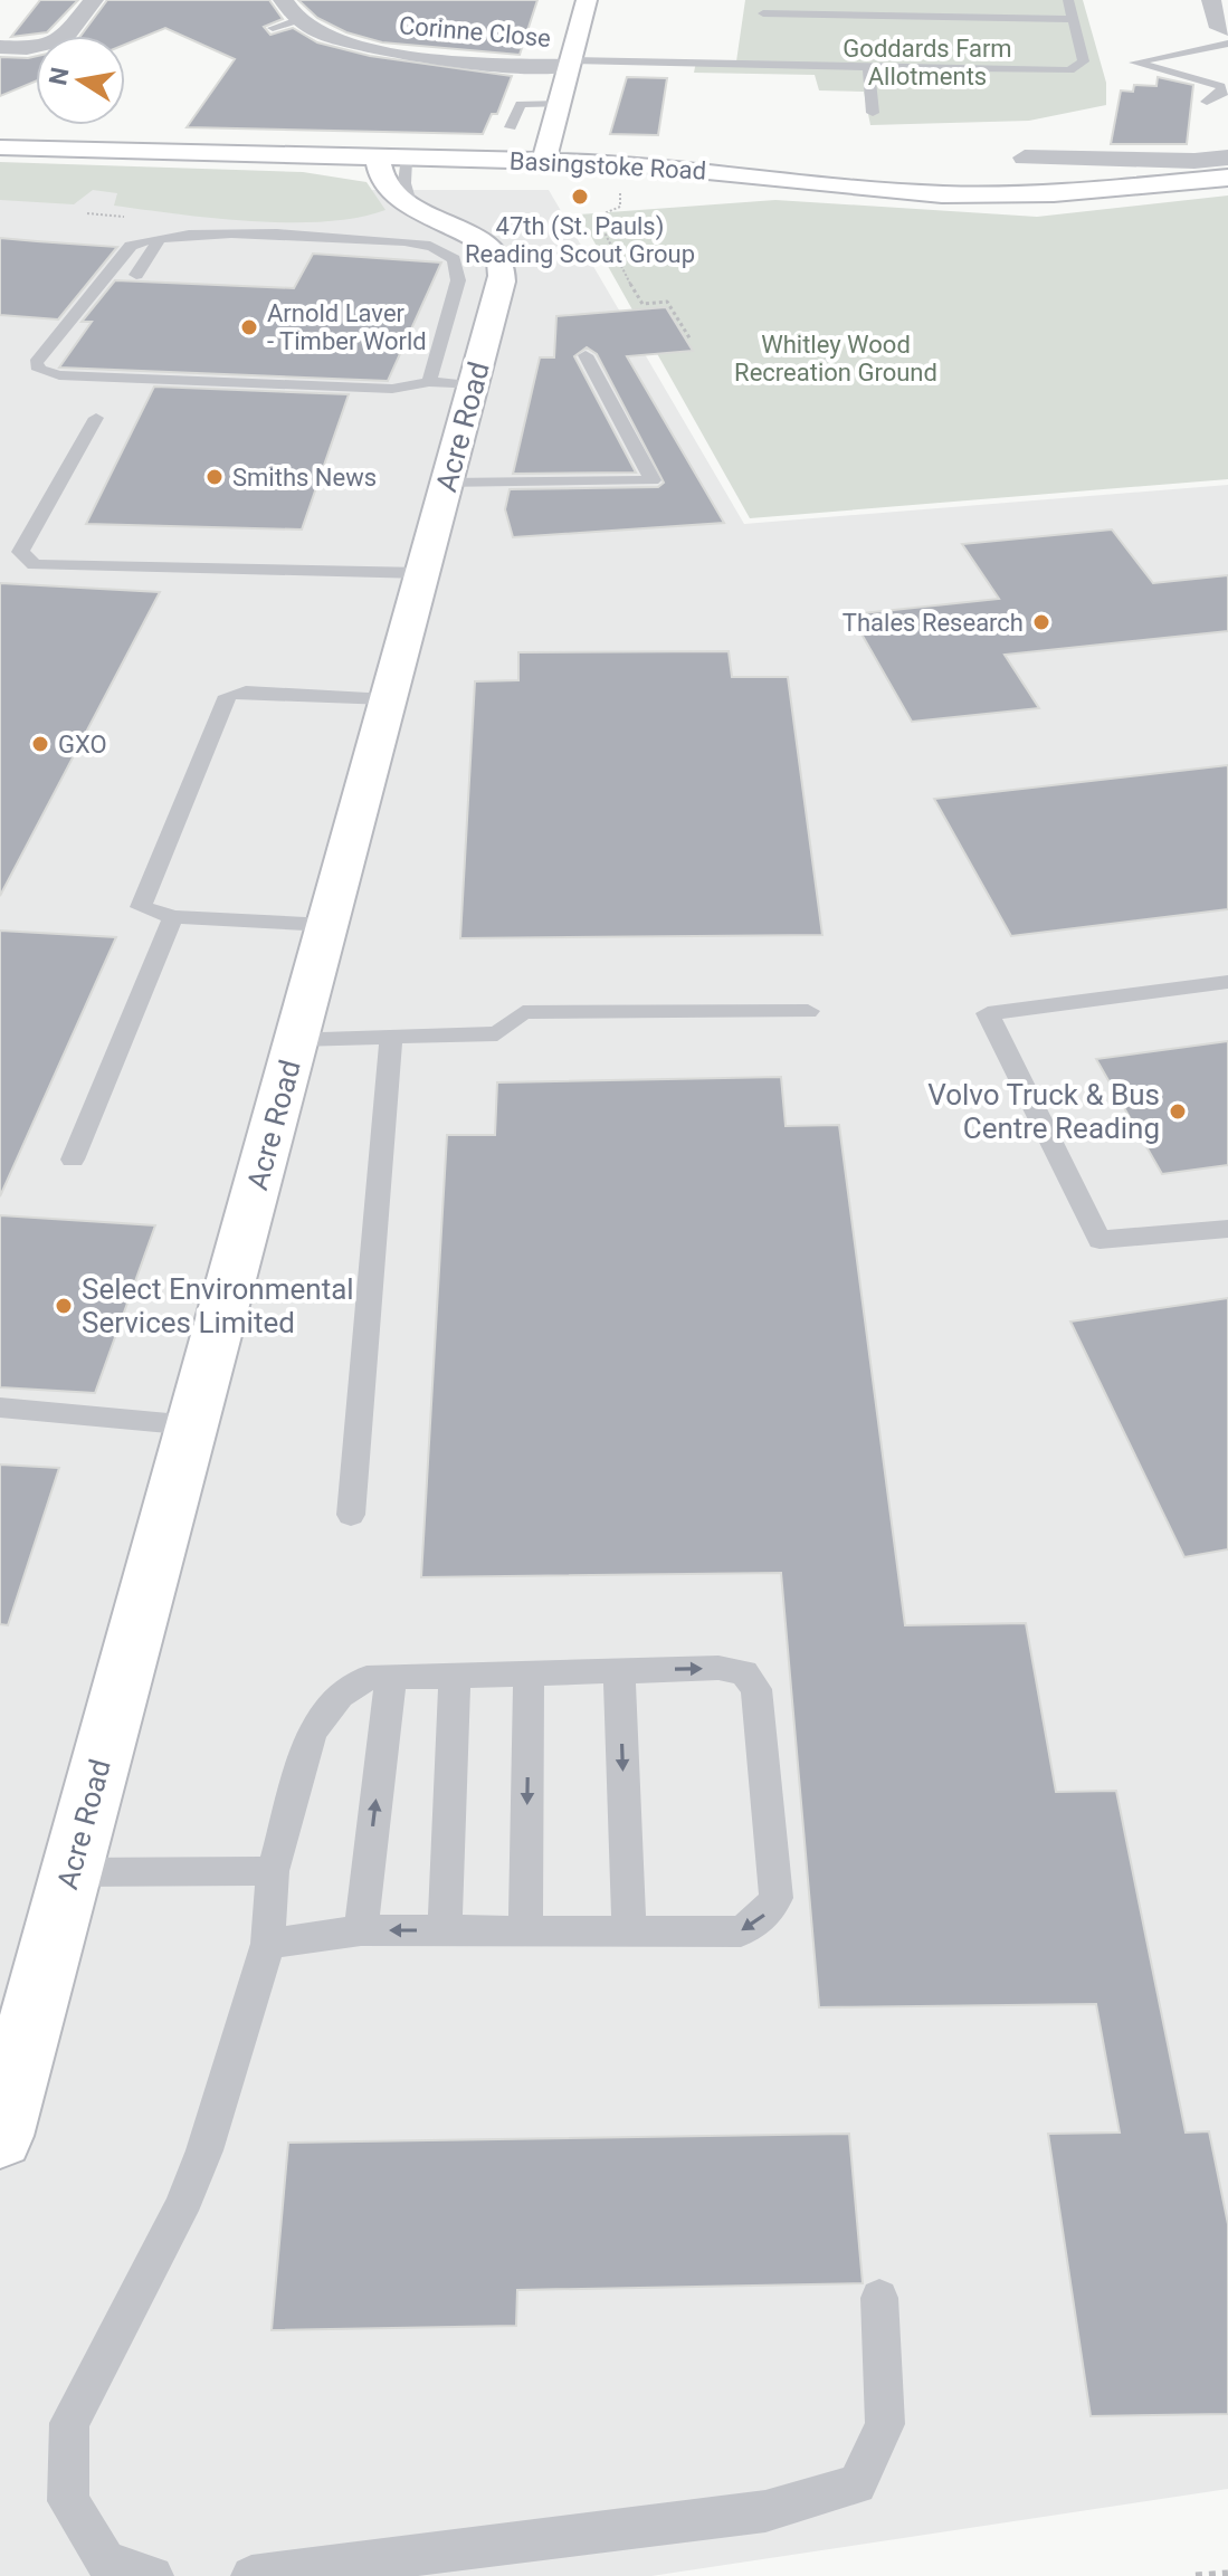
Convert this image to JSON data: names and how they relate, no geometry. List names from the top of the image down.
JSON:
{
  "streets": {
    "street": ["Corinne Close", "Basingstoke Road", "Acre Road"]
  },
  "parks": ["Goddards Farm Allotments", "Whitley Wood Recreation Ground"],
  "places": [
    "47th (St. Pauls) Reading Scout Group",
    "Arnold Laver - Timber World",
    "Smiths News",
    "Thales Research",
    "GXO",
    "Volvo Truck & Bus Centre Reading",
    "Select Environmental Services Limited"
  ],
  "north": "left"
}
